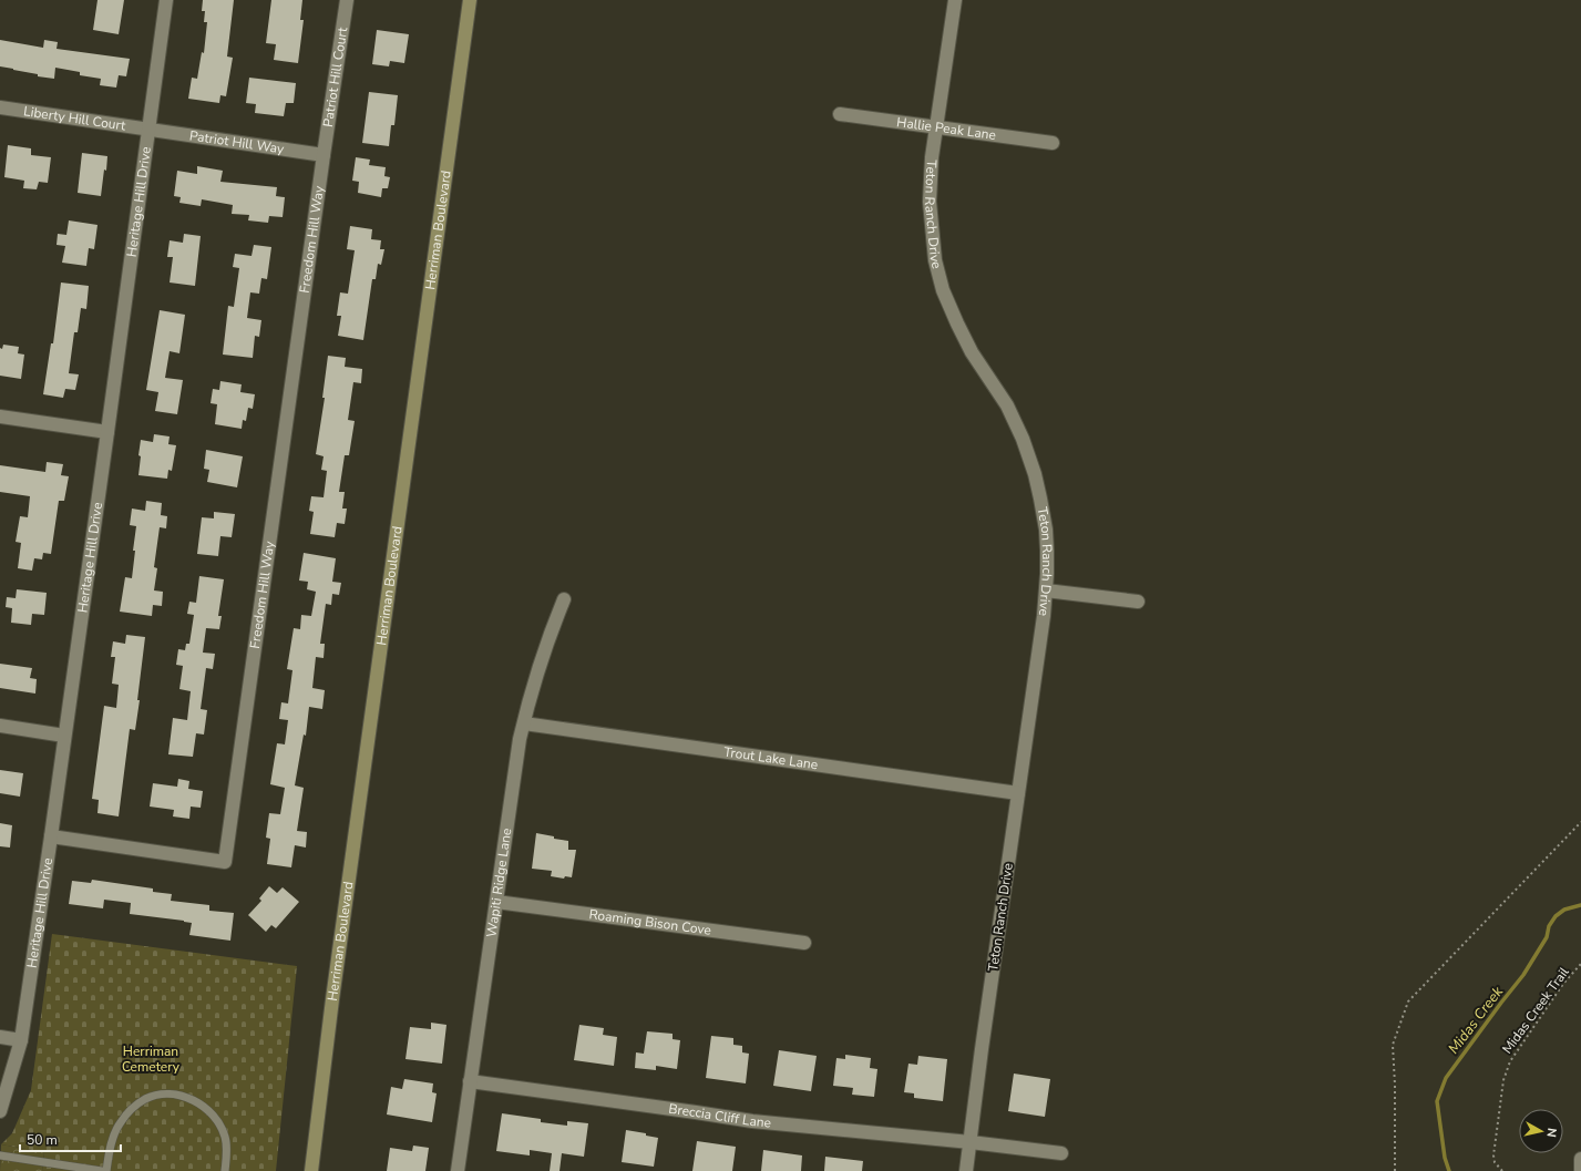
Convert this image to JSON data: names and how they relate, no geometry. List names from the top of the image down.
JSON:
{
  "streets": {
    "street": [
      "Patriot Hill Court",
      "Liberty Hill Court",
      "Hallie Peak Lane",
      "Patriot Hill Way",
      "Heritage Hill Drive",
      "Teton Ranch Drive",
      "Herriman Boulevard",
      "Freedom Hill Way",
      "Trout Lake Lane",
      "Wapiti Ridge Lane",
      "Roaming Bison Cove",
      "Breccia Cliff Lane"
    ],
    "path": ["Midas Creek Trail"]
  },
  "crossings": [
    ["Patriot Hill Court", "Patriot Hill Way"],
    ["Patriot Hill Court", "Freedom Hill Way"],
    ["Liberty Hill Court", "Patriot Hill Way"],
    ["Liberty Hill Court", "Heritage Hill Drive"],
    ["Hallie Peak Lane", "Teton Ranch Drive"],
    ["Patriot Hill Way", "Heritage Hill Drive"],
    ["Patriot Hill Way", "Freedom Hill Way"],
    ["Heritage Hill Drive", "Freedom Hill Way"],
    ["Teton Ranch Drive", "Trout Lake Lane"],
    ["Teton Ranch Drive", "Breccia Cliff Lane"],
    ["Trout Lake Lane", "Wapiti Ridge Lane"],
    ["Wapiti Ridge Lane", "Roaming Bison Cove"],
    ["Wapiti Ridge Lane", "Breccia Cliff Lane"]
  ],
  "water": ["Midas Creek"],
  "parks": ["Herriman Cemetery"],
  "scale_bar": "50 m",
  "north": "right"
}
